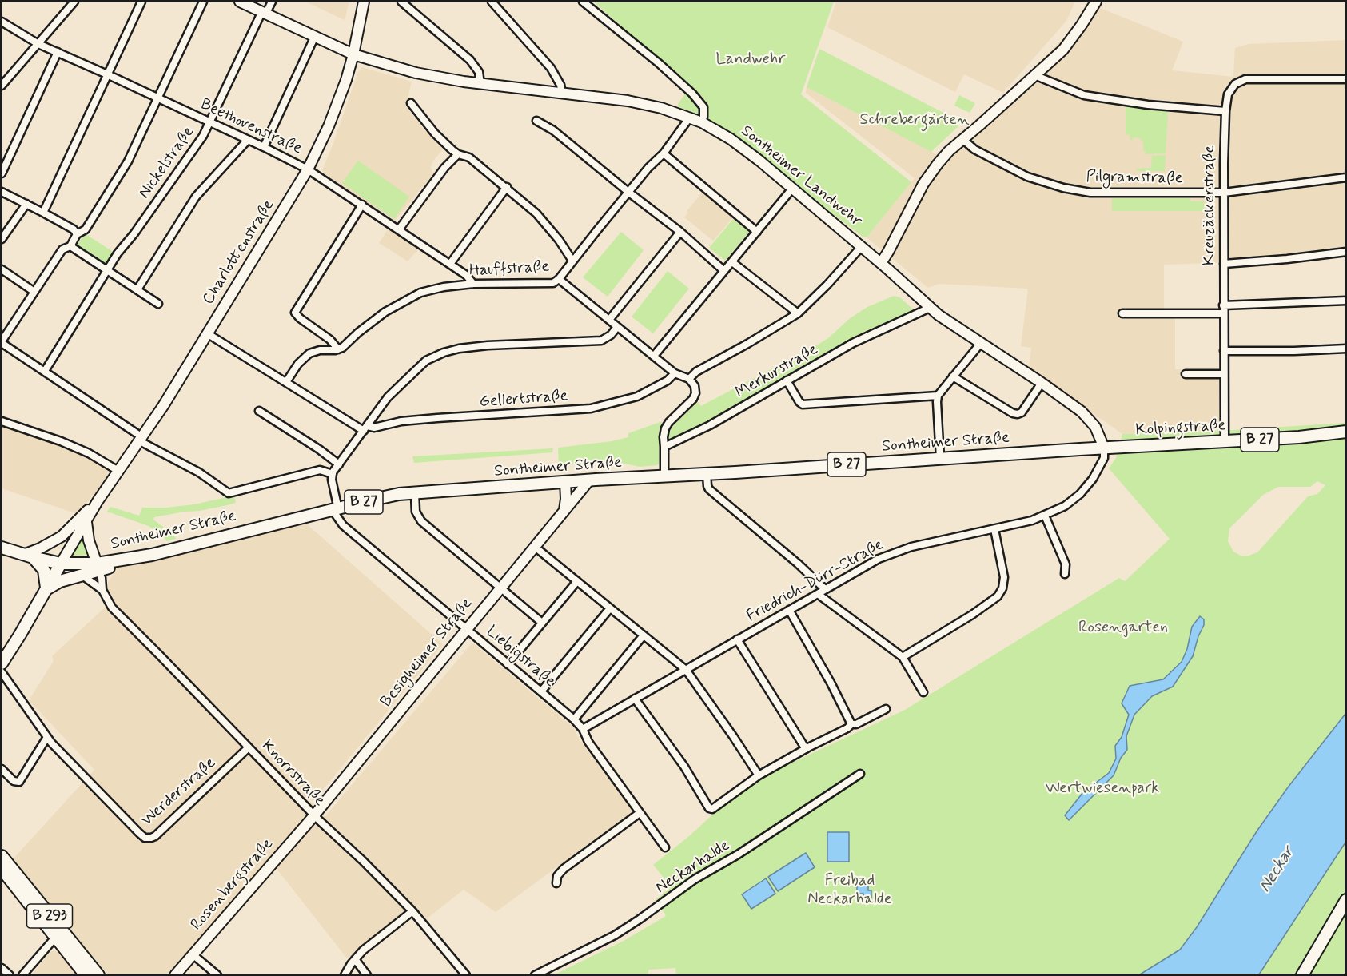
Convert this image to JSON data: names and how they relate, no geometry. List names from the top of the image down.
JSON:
{
  "streets": {
    "main road": [
      "Kolpingstraße",
      "B 27",
      "Sontheimer Straße",
      "B 293"
    ],
    "street": [
      "Beethovenstraße",
      "Nickelstraße",
      "Sontheimer Landwehr",
      "Pilgramstraße",
      "Kreuzäckerstraße",
      "Charlottenstraße",
      "Hauffstraße",
      "Merkurstraße",
      "Gellertstraße",
      "Friedrich-Dürr-Straße",
      "Besigheimer Straße",
      "Liebigstraße",
      "Knorrstraße",
      "Werderstraße",
      "Neckarhalde",
      "Rosenbergstraße"
    ]
  },
  "crossings": [
    ["Beethovenstraße", "Nickelstraße"],
    ["Beethovenstraße", "Charlottenstraße"],
    ["Beethovenstraße", "Hauffstraße"],
    ["Nickelstraße", "Sontheimer Landwehr"],
    ["Sontheimer Landwehr", "Charlottenstraße"],
    ["Sontheimer Landwehr", "Hauffstraße"],
    ["Sontheimer Landwehr", "Merkurstraße"],
    ["Sontheimer Landwehr", "Kolpingstraße"],
    ["Sontheimer Landwehr", "Sontheimer Straße"],
    ["Sontheimer Landwehr", "Friedrich-Dürr-Straße"],
    ["Pilgramstraße", "Kreuzäckerstraße"],
    ["Kreuzäckerstraße", "Kolpingstraße"],
    ["Charlottenstraße", "B 27"],
    ["Charlottenstraße", "Sontheimer Straße"],
    ["Kolpingstraße", "Sontheimer Straße"],
    ["Kolpingstraße", "Friedrich-Dürr-Straße"],
    ["B 27", "Sontheimer Straße"],
    ["B 27", "Knorrstraße"],
    ["Sontheimer Straße", "Friedrich-Dürr-Straße"],
    ["Sontheimer Straße", "Besigheimer Straße"],
    ["Sontheimer Straße", "Liebigstraße"],
    ["Sontheimer Straße", "Knorrstraße"],
    ["Friedrich-Dürr-Straße", "Liebigstraße"],
    ["Besigheimer Straße", "Liebigstraße"],
    ["Besigheimer Straße", "Knorrstraße"],
    ["Besigheimer Straße", "Rosenbergstraße"],
    ["Knorrstraße", "Werderstraße"],
    ["Knorrstraße", "Rosenbergstraße"]
  ],
  "water": ["Neckar"],
  "parks": [
    "Landwehr",
    "Schrebergärten",
    "Rosengarten",
    "Wertwiesenpark",
    "Freibad Neckarhalde"
  ]
}
